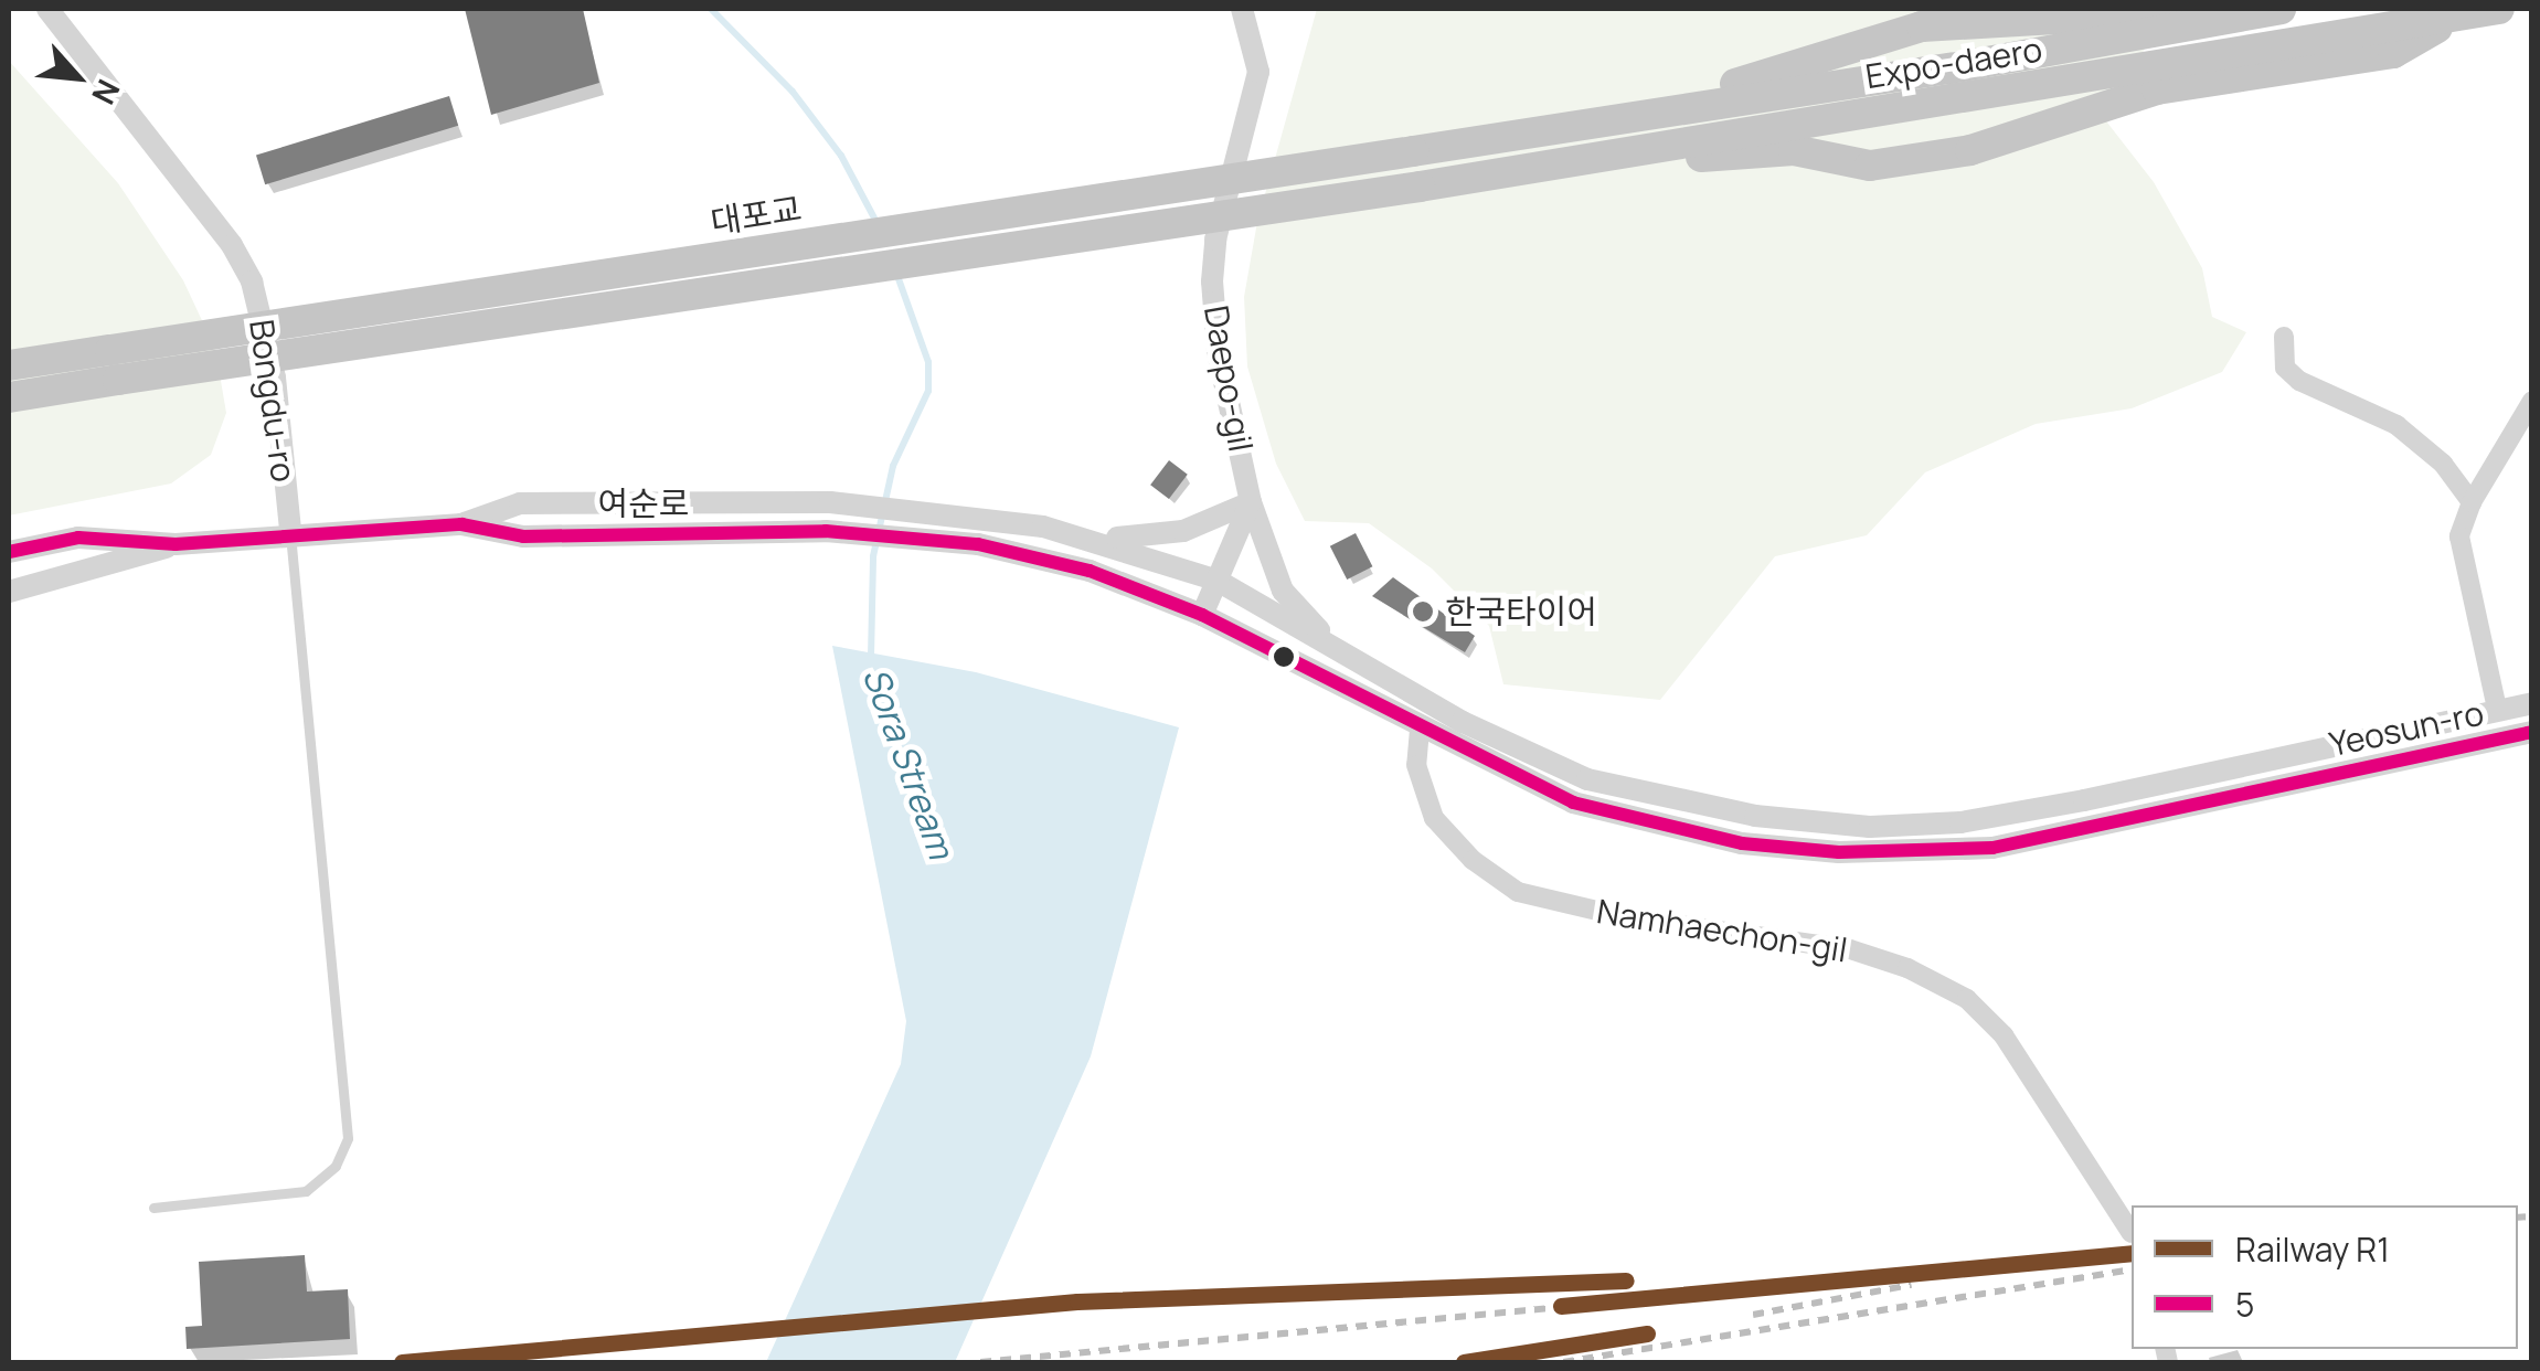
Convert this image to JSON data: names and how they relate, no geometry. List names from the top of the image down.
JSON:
{
  "streets": {
    "highway": ["Expo-daero", "대포교"],
    "street": [
      "Daepo-gil",
      "Bongdu-ro",
      "여순로",
      "Yeosun-ro",
      "Namhaechon-gil"
    ]
  },
  "crossings": [
    ["Expo-daero", "대포교"],
    ["Daepo-gil", "Yeosun-ro"],
    ["Bongdu-ro", "여순로"],
    ["여순로", "Yeosun-ro"],
    ["Yeosun-ro", "Namhaechon-gil"]
  ],
  "water": ["Sora Stream"],
  "places": ["한국타이어"],
  "lines": ["transit line 5", "rail line R1"],
  "legend": ["Railway R1", "5"],
  "north": "bottom right"
}
